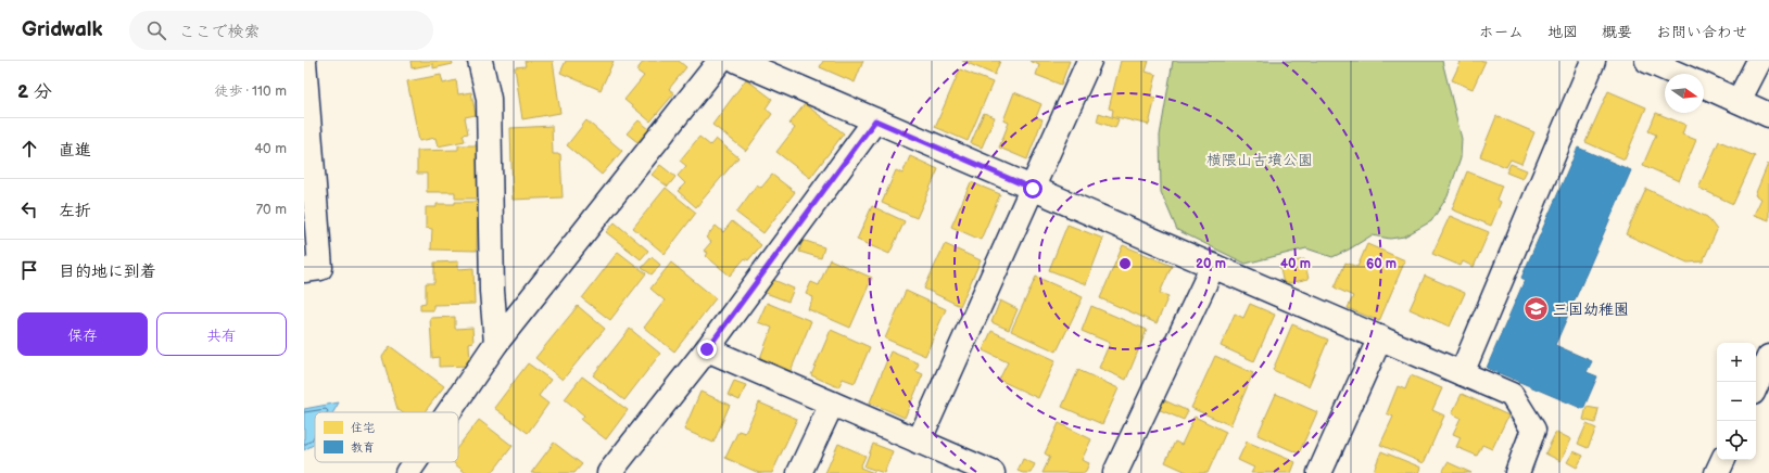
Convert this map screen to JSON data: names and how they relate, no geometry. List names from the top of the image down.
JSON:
{
  "parks": ["横隈山古墳公園"],
  "places": {
    "school or university": ["三国幼稚園"]
  },
  "legend": ["住宅", "教育"],
  "north": "right",
  "page": {
    "header": "Gridwalk",
    "search": "ここで検索",
    "nav": [
      "ホーム",
      "地図",
      "概要",
      "お問い合わせ"
    ],
    "heading": ["2 分", "徒歩 · 110 m"],
    "list": [
      ["直進", "40 m"],
      ["左折", "70 m"],
      "目的地に到着"
    ],
    "buttons": ["保存", "共有"],
    "map_buttons": ["+", "−"]
  },
  "rings": ["20 m", "40 m", "60 m"]
}
